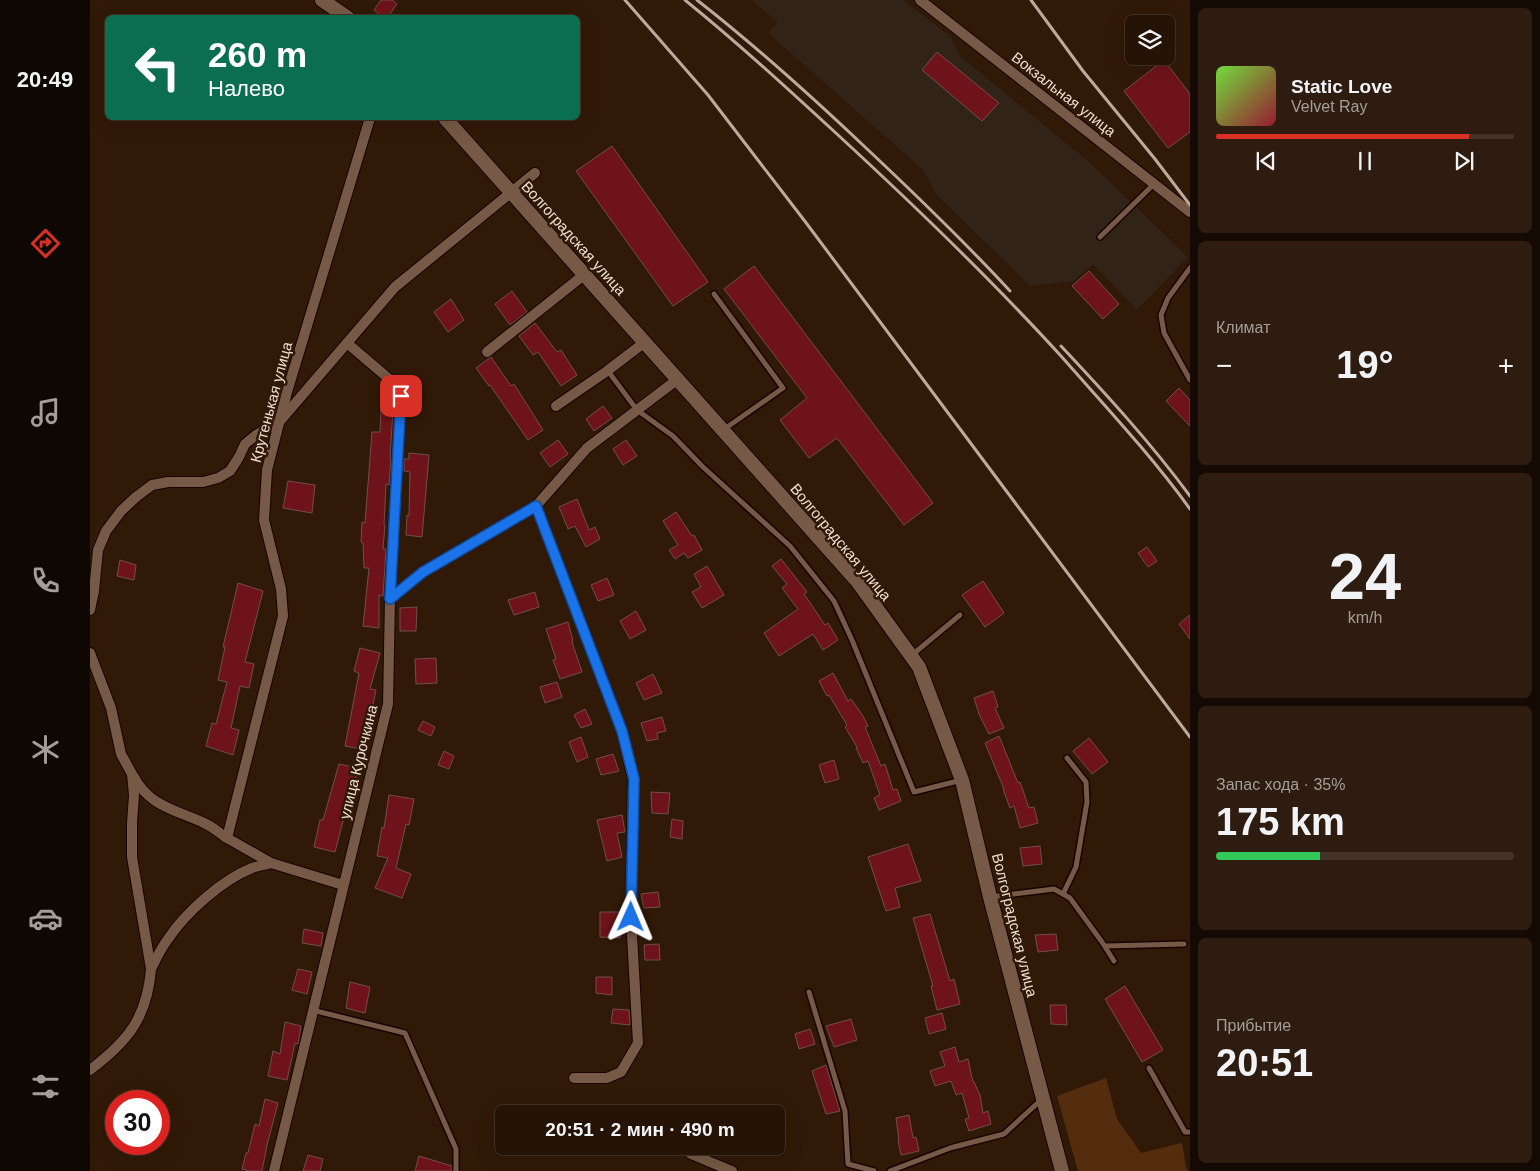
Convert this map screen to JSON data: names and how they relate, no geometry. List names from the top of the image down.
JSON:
{
  "streets": {
    "main road": ["Волгоградская улица"],
    "street": ["Вокзальная улица", "Крутенькая улица", "улица Курочкина"]
  },
  "page": {
    "tabs": "20:49",
    "turn": ["260 m", "Налево"],
    "song": ["Static Love", "Velvet Ray"],
    "tile": [
      "Климат",
      ["24", "km/h"],
      ["Запас хода · 35%", "175 km"],
      ["Прибытие", "20:51"]
    ],
    "heat": ["−", "19°", "+"],
    "limit": "30",
    "trip": "20:51 · 2 мин · 490 m"
  }
}
